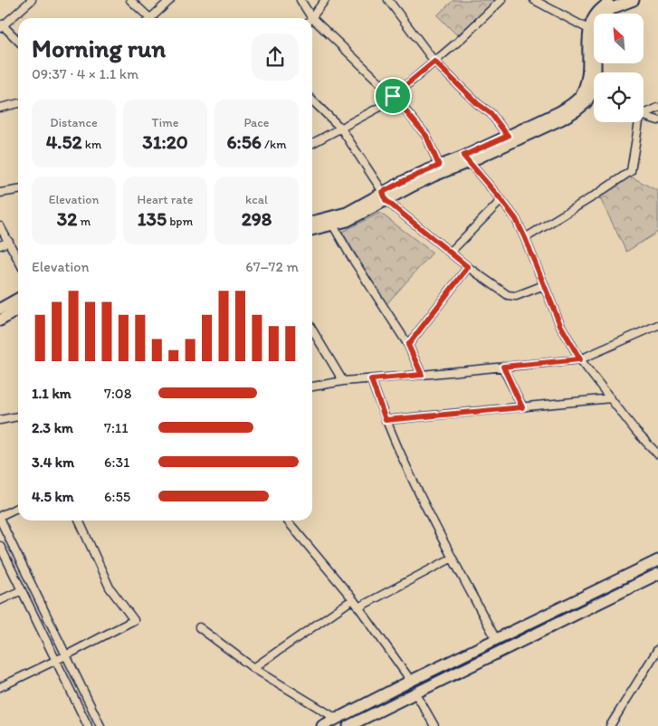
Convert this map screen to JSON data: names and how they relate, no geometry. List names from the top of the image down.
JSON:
{
  "north": "top left",
  "page": {
    "heading": ["Morning run", "09:37 · 4 × 1.1 km"],
    "stats": [
      ["Distance", "4.52 km"],
      ["Time", "31:20"],
      ["Pace", "6:56 /km"],
      ["Elevation", "32 m"],
      ["Heart rate", "135 bpm"],
      ["kcal", "298"]
    ],
    "chart": ["Elevation", "67–72 m"],
    "list": [
      {
        "name": "1.1 km",
        "note": "7:08"
      },
      {
        "name": "2.3 km",
        "note": "7:11"
      },
      {
        "name": "3.4 km",
        "note": "6:31"
      },
      {
        "name": "4.5 km",
        "note": "6:55"
      }
    ]
  }
}
